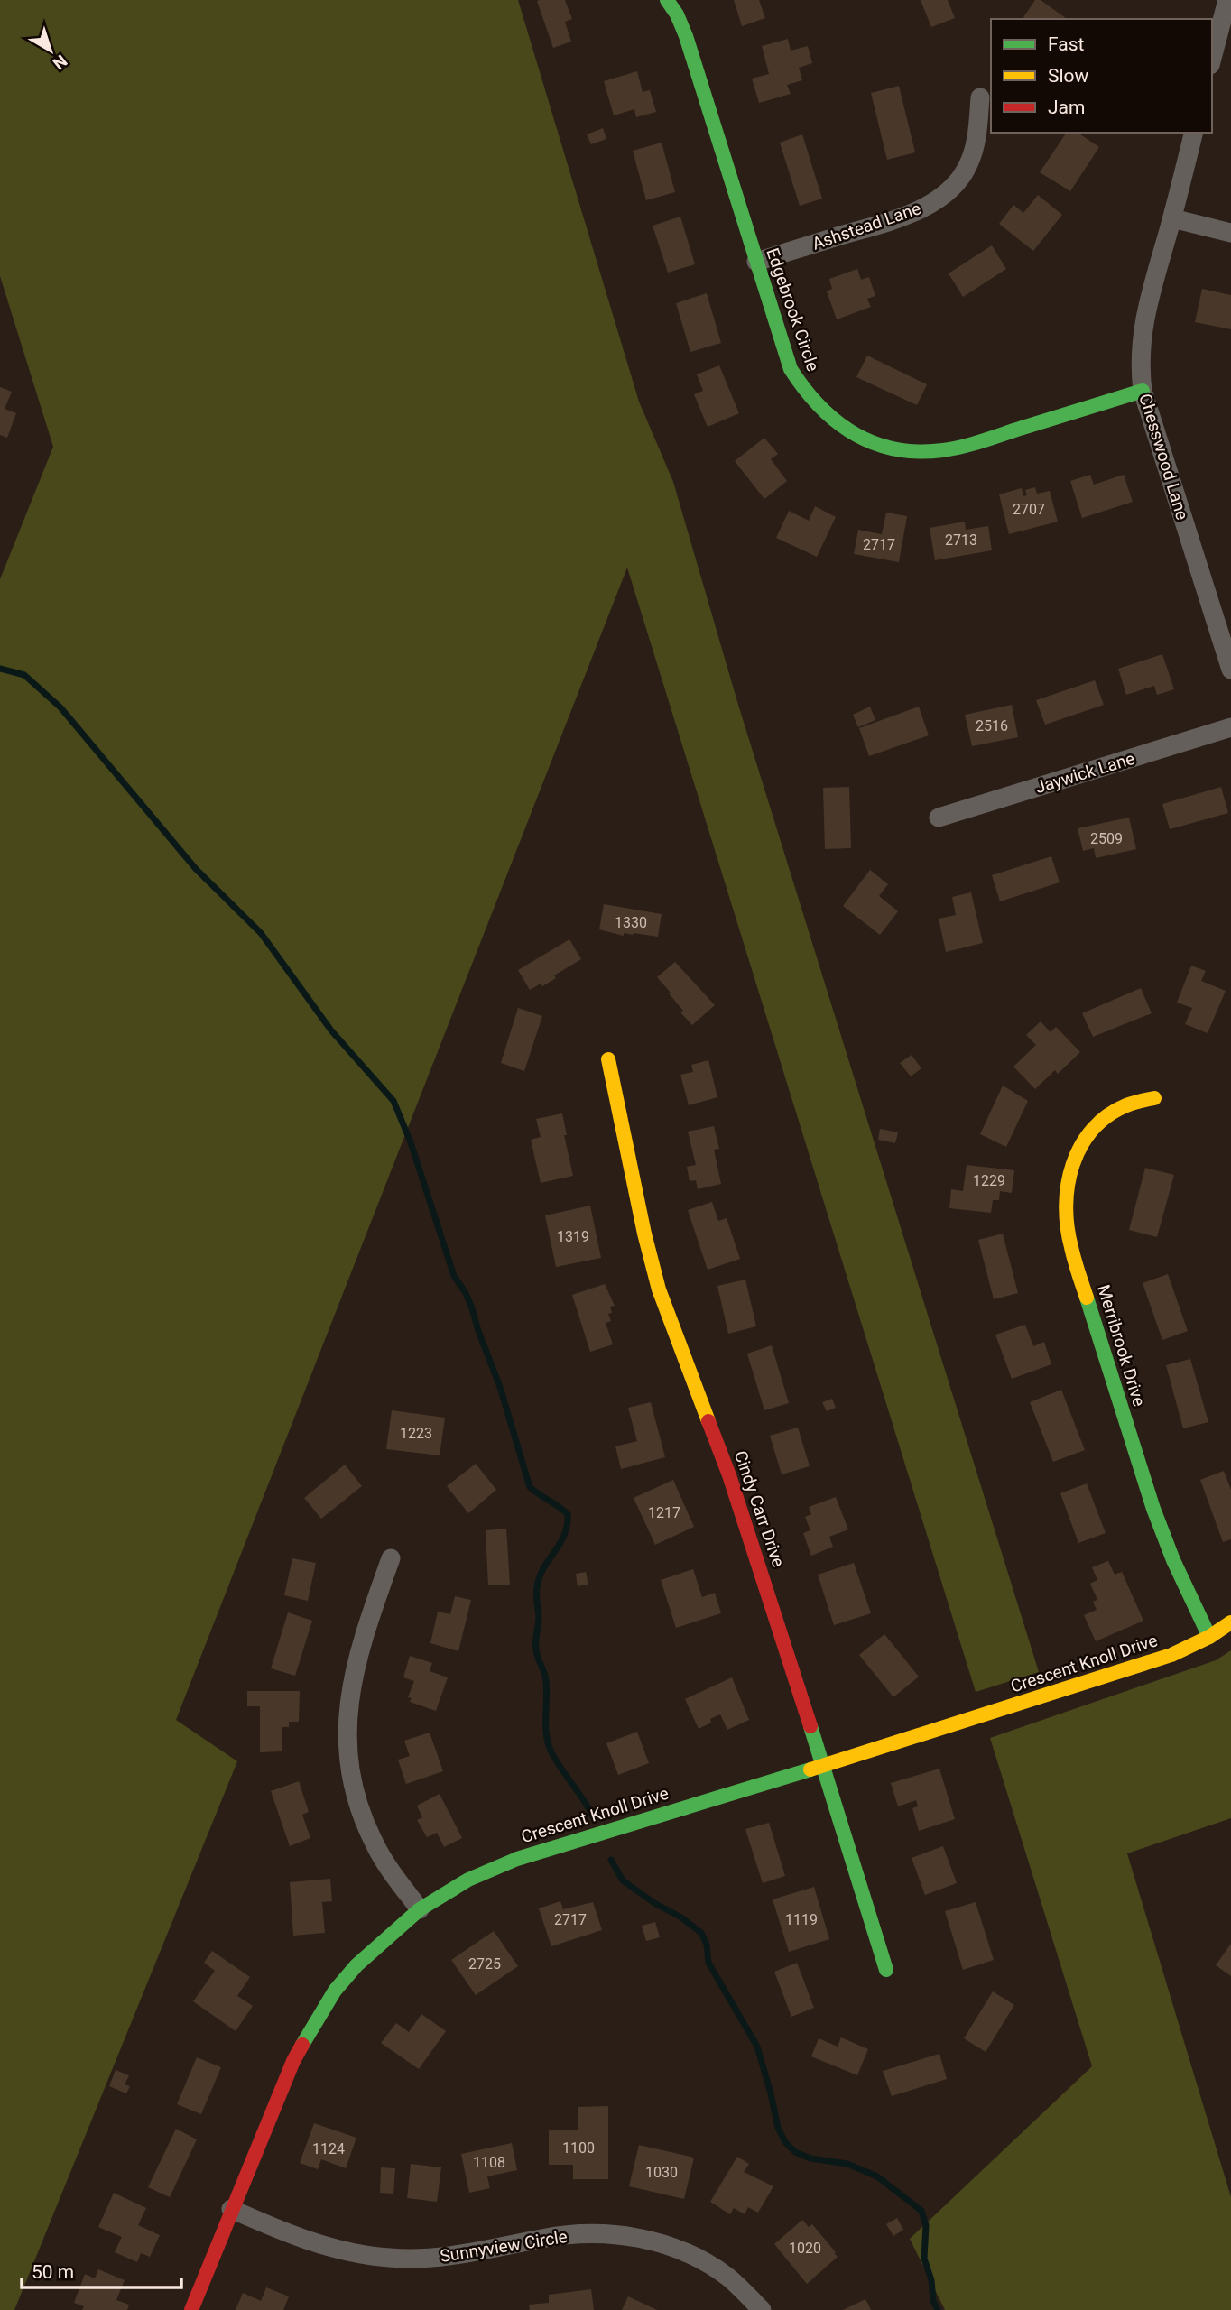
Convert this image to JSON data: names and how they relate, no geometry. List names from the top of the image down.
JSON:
{
  "streets": {
    "street": [
      "Ashstead Lane",
      "Edgebrook Circle",
      "Chesswood Lane",
      "Jaywick Lane",
      "Merribrook Drive",
      "Cindy Carr Drive",
      "Crescent Knoll Drive",
      "Sunnyview Circle"
    ]
  },
  "crossings": [
    ["Ashstead Lane", "Edgebrook Circle"],
    ["Edgebrook Circle", "Chesswood Lane"],
    ["Merribrook Drive", "Crescent Knoll Drive"],
    ["Cindy Carr Drive", "Crescent Knoll Drive"],
    ["Crescent Knoll Drive", "Sunnyview Circle"]
  ],
  "house_numbers": [
    "2707",
    "2713",
    "2717",
    "2516",
    "2509",
    "1330",
    "1229",
    "1319",
    "1223",
    "1217",
    "2717",
    "1119",
    "2725",
    "1100",
    "1124",
    "1108",
    "1030",
    "1020"
  ],
  "legend": ["Fast", "Slow", "Jam"],
  "scale_bar": "50 m",
  "north": "bottom right"
}
